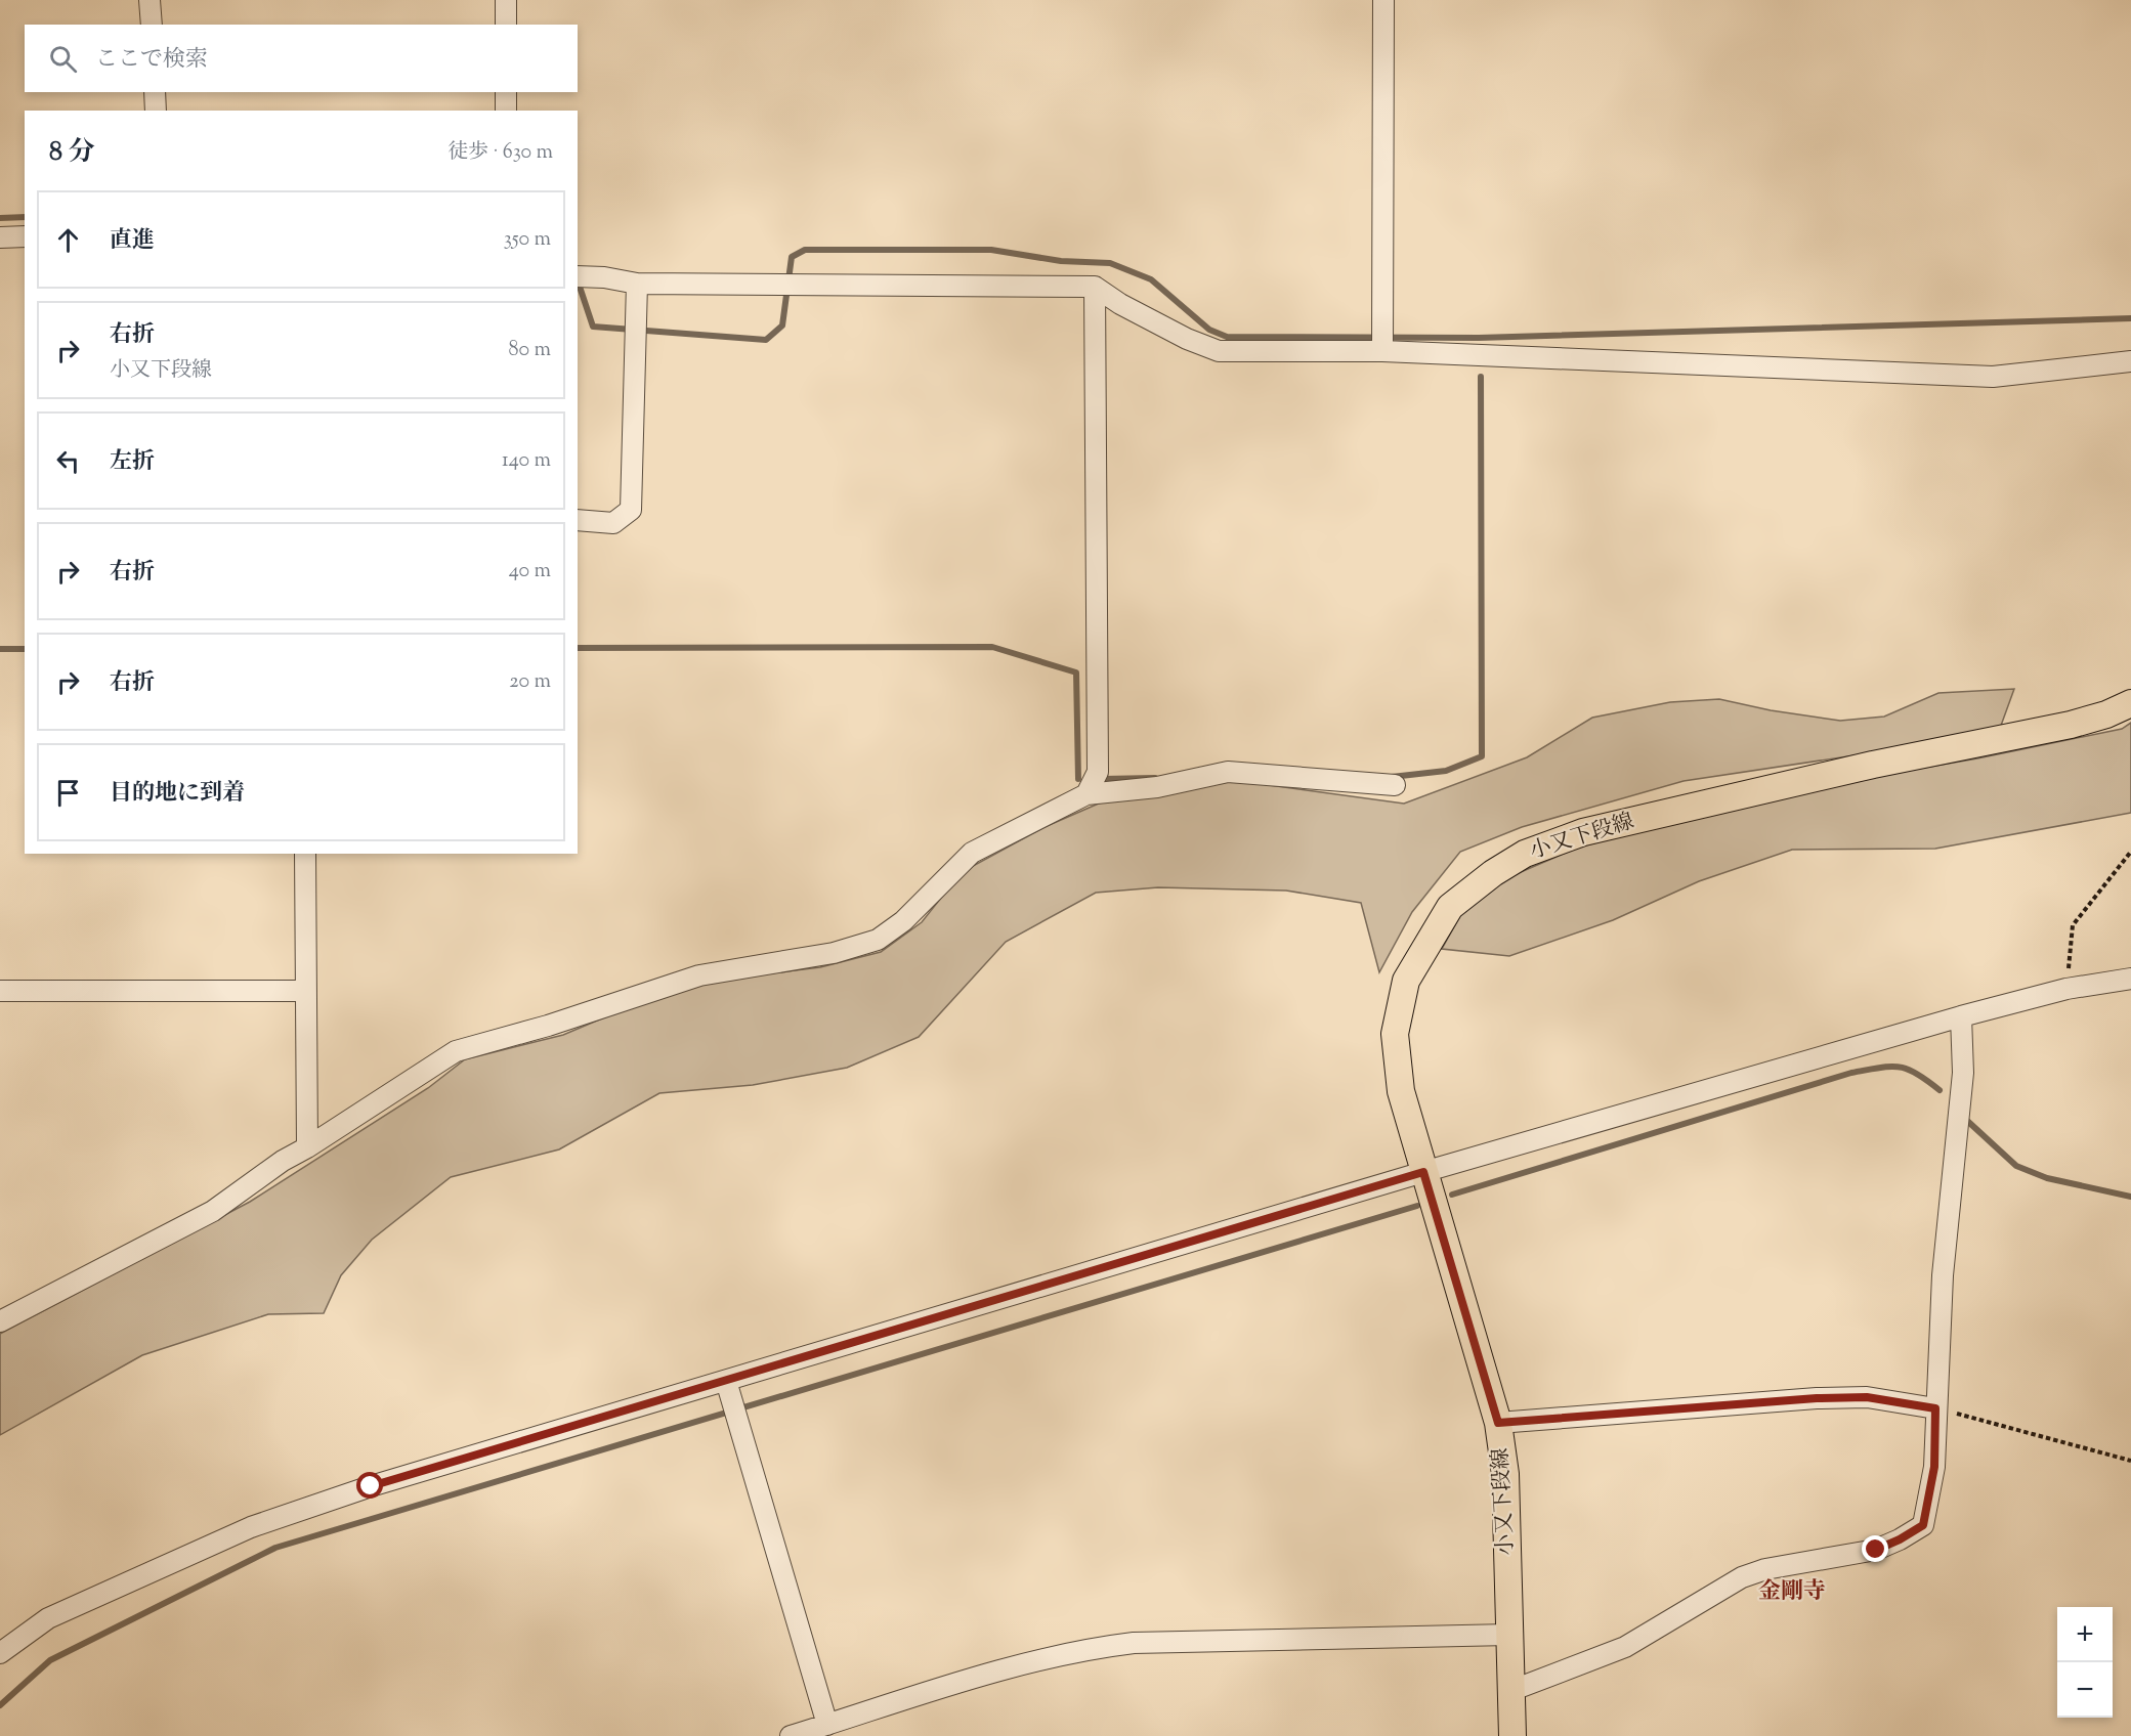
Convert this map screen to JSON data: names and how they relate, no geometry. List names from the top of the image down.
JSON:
{
  "streets": {
    "main road": ["小又下段線"]
  },
  "districts": ["金剛寺"],
  "page": {
    "search": "ここで検索",
    "heading": ["8 分", "徒歩 · 630 m"],
    "list": [
      ["直進", "350 m"],
      ["右折", "小又下段線", "80 m"],
      ["左折", "140 m"],
      ["右折", "40 m"],
      ["右折", "20 m"],
      "目的地に到着"
    ],
    "map_buttons": ["+", "−"]
  }
}
